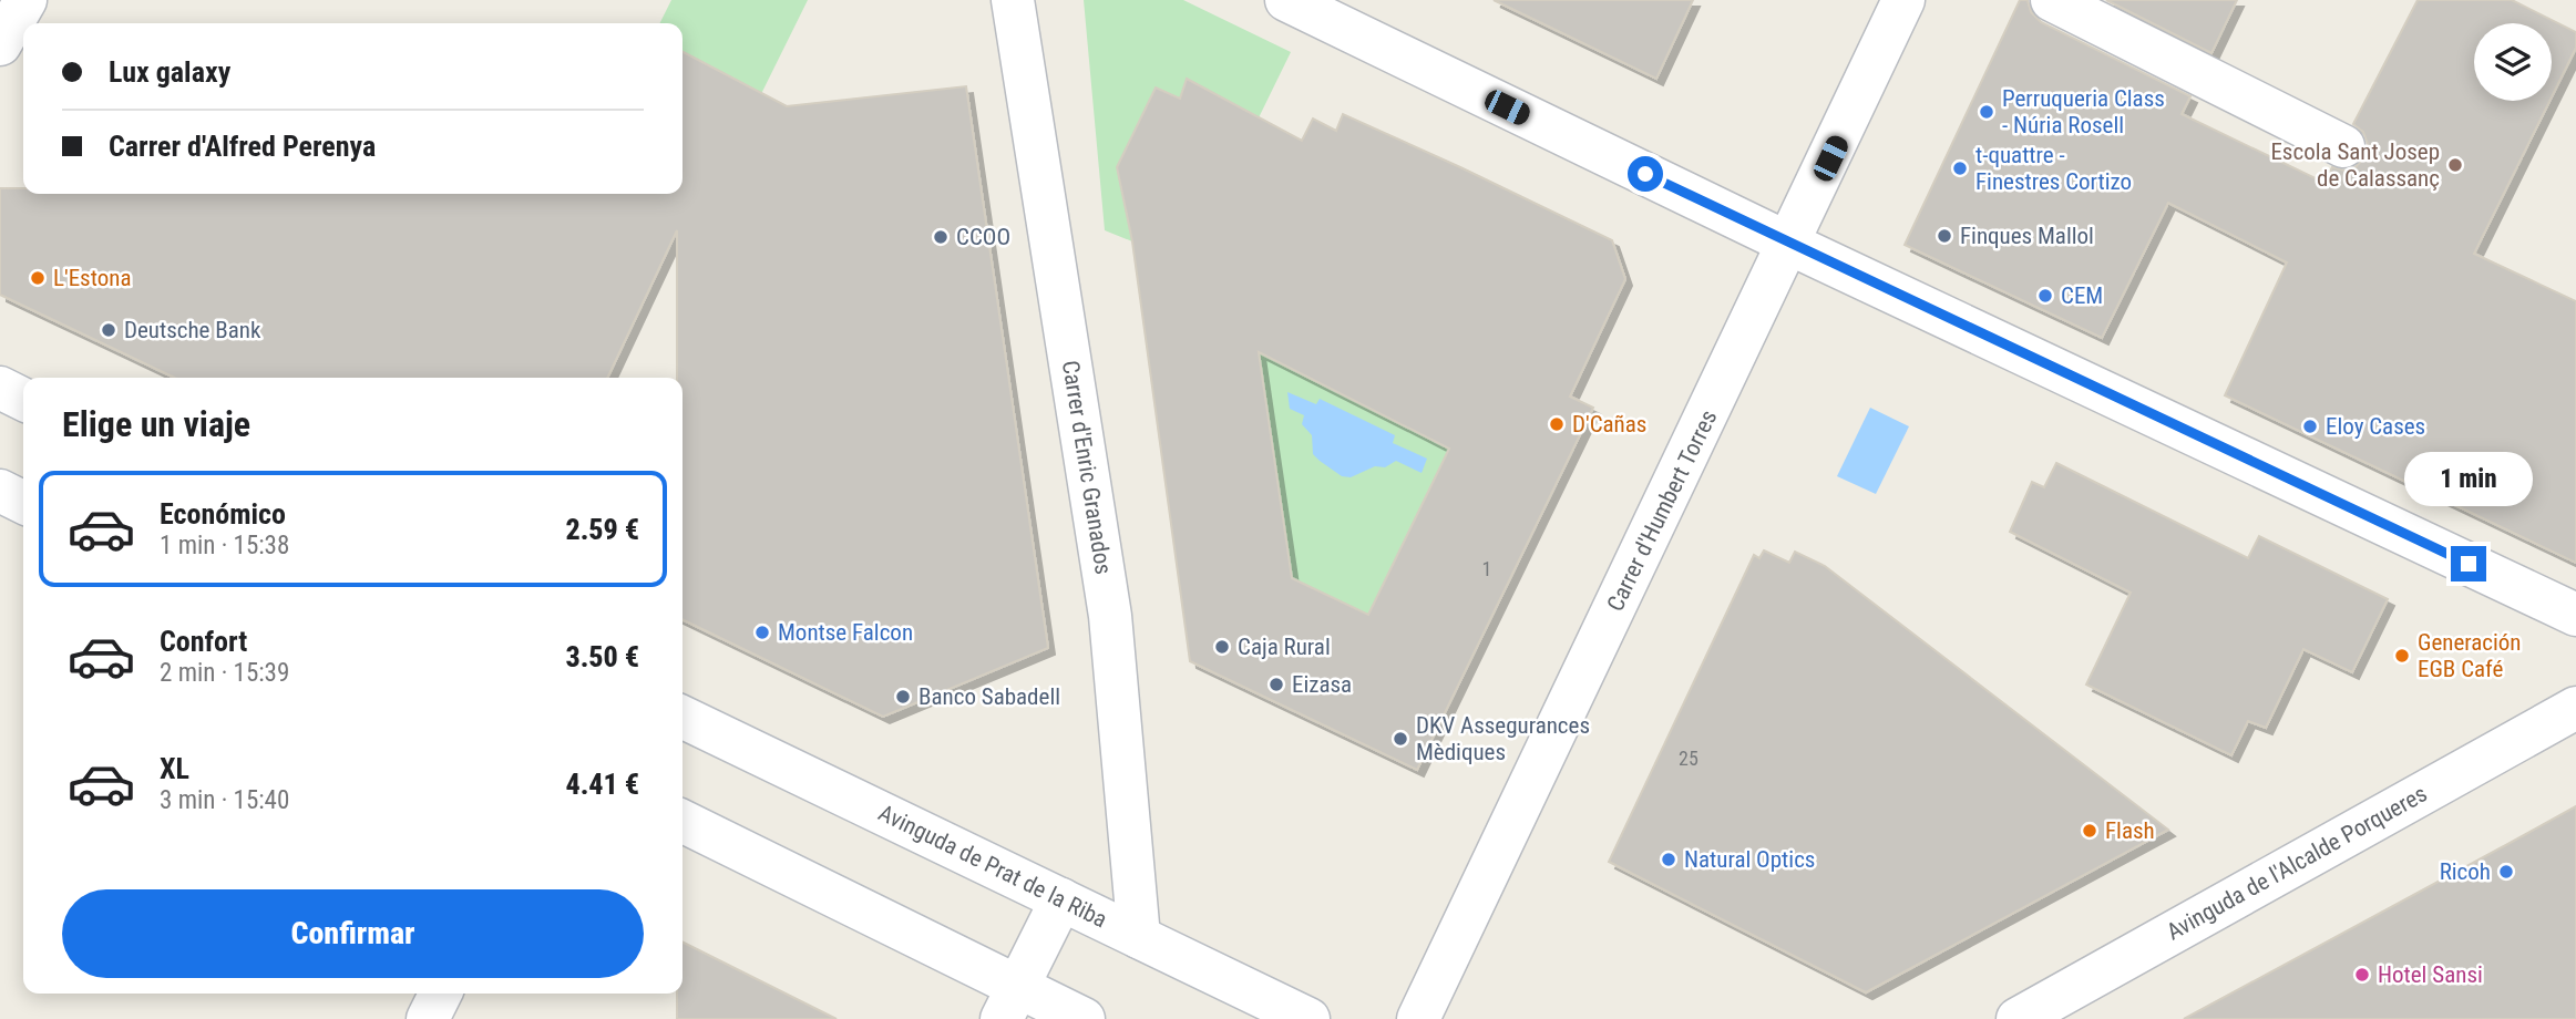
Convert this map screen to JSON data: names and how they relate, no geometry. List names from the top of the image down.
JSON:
{
  "streets": {
    "street": [
      "Carrer d'Enric Granados",
      "Carrer d'Humbert Torres",
      "Avinguda de l'Alcalde Porqueres",
      "Avinguda de Prat de la Riba"
    ]
  },
  "crossings": [
    ["Carrer d'Enric Granados", "Avinguda de Prat de la Riba"]
  ],
  "places": [
    "Perruqueria Class - Núria Rosell",
    "Escola Sant Josep de Calassanç",
    "t-quattre - Finestres Cortizo",
    "Finques Mallol",
    "CCOO",
    "L'Estona",
    "CEM",
    "Deutsche Bank",
    "D'Cañas",
    "Eloy Cases",
    "Montse Falcon",
    "Caja Rural",
    "Generación EGB Café",
    "Eizasa",
    "Banco Sabadell",
    "DKV Assegurances Mèdiques",
    "Flash",
    "Natural Optics",
    "Ricoh",
    "Hotel Sansi"
  ],
  "house_numbers": ["1", "25"],
  "page": {
    "banner": ["Lux galaxy", "Carrer d'Alfred Perenya"],
    "heading": "Elige un viaje",
    "bubble": "1 min",
    "list": [
      {
        "name": "Económico",
        "note": "1 min · 15:38",
        "value": "2.59 €"
      },
      {
        "name": "Confort",
        "note": "2 min · 15:39",
        "value": "3.50 €"
      },
      {
        "name": "XL",
        "note": "3 min · 15:40",
        "value": "4.41 €"
      }
    ],
    "buttons": "Confirmar"
  }
}
